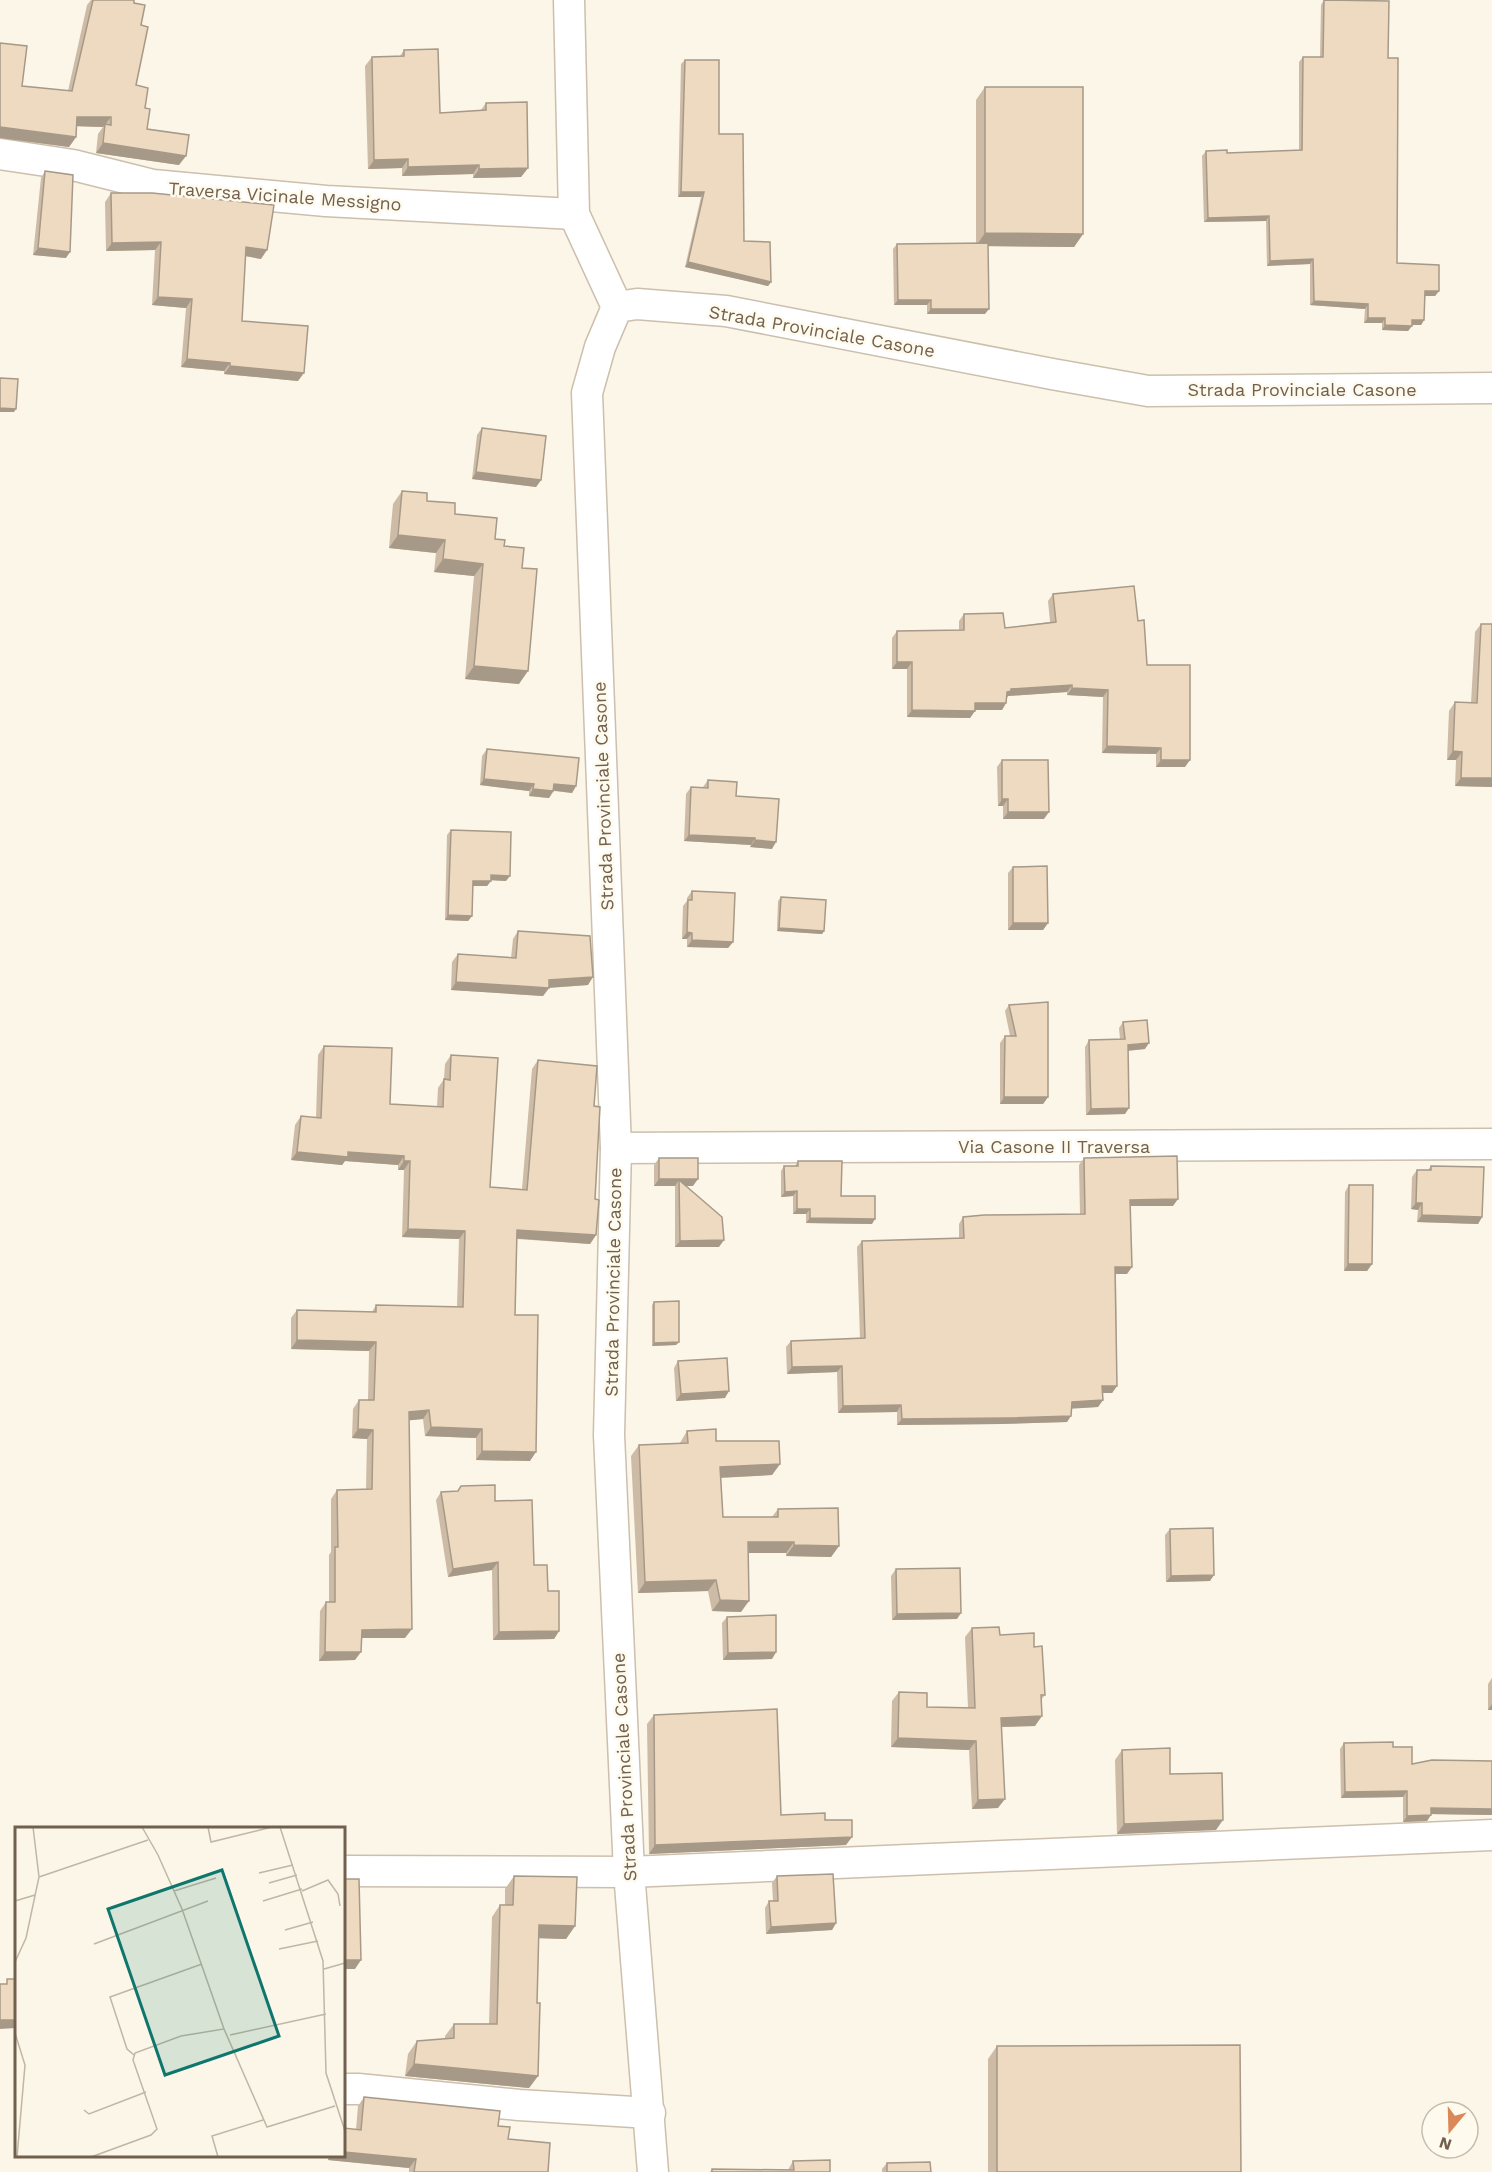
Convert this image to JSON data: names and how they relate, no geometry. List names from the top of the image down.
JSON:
{
  "streets": {
    "street": ["Traversa Vicinale Messigno", "Strada Provinciale Casone", "Via Casone II Traversa"]
  },
  "crossings": [
    ["Strada Provinciale Casone", "Via Casone II Traversa"]
  ],
  "north": "bottom"
}
